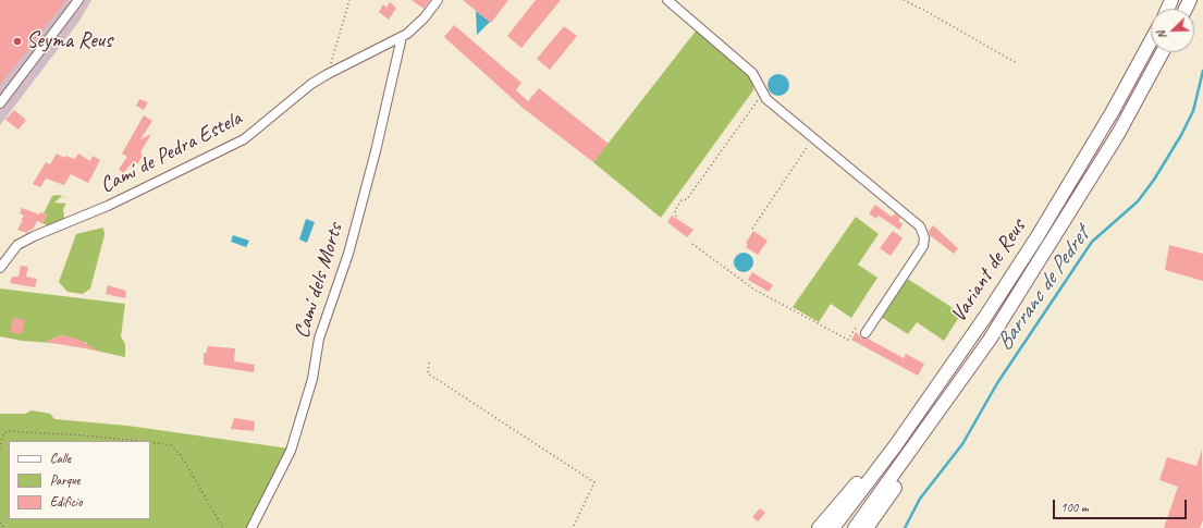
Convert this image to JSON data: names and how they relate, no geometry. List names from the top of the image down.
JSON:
{
  "streets": {
    "highway": ["Variant de Reus"],
    "street": ["Camí de Pedra Estela", "Camí dels Morts"]
  },
  "crossings": [
    ["Camí de Pedra Estela", "Camí dels Morts"]
  ],
  "water": ["Barranc de Pedret"],
  "places": ["Seyma Reus"],
  "legend": ["Calle", "Parque", "Edificio"],
  "scale_bar": "100 m",
  "north": "bottom left"
}
